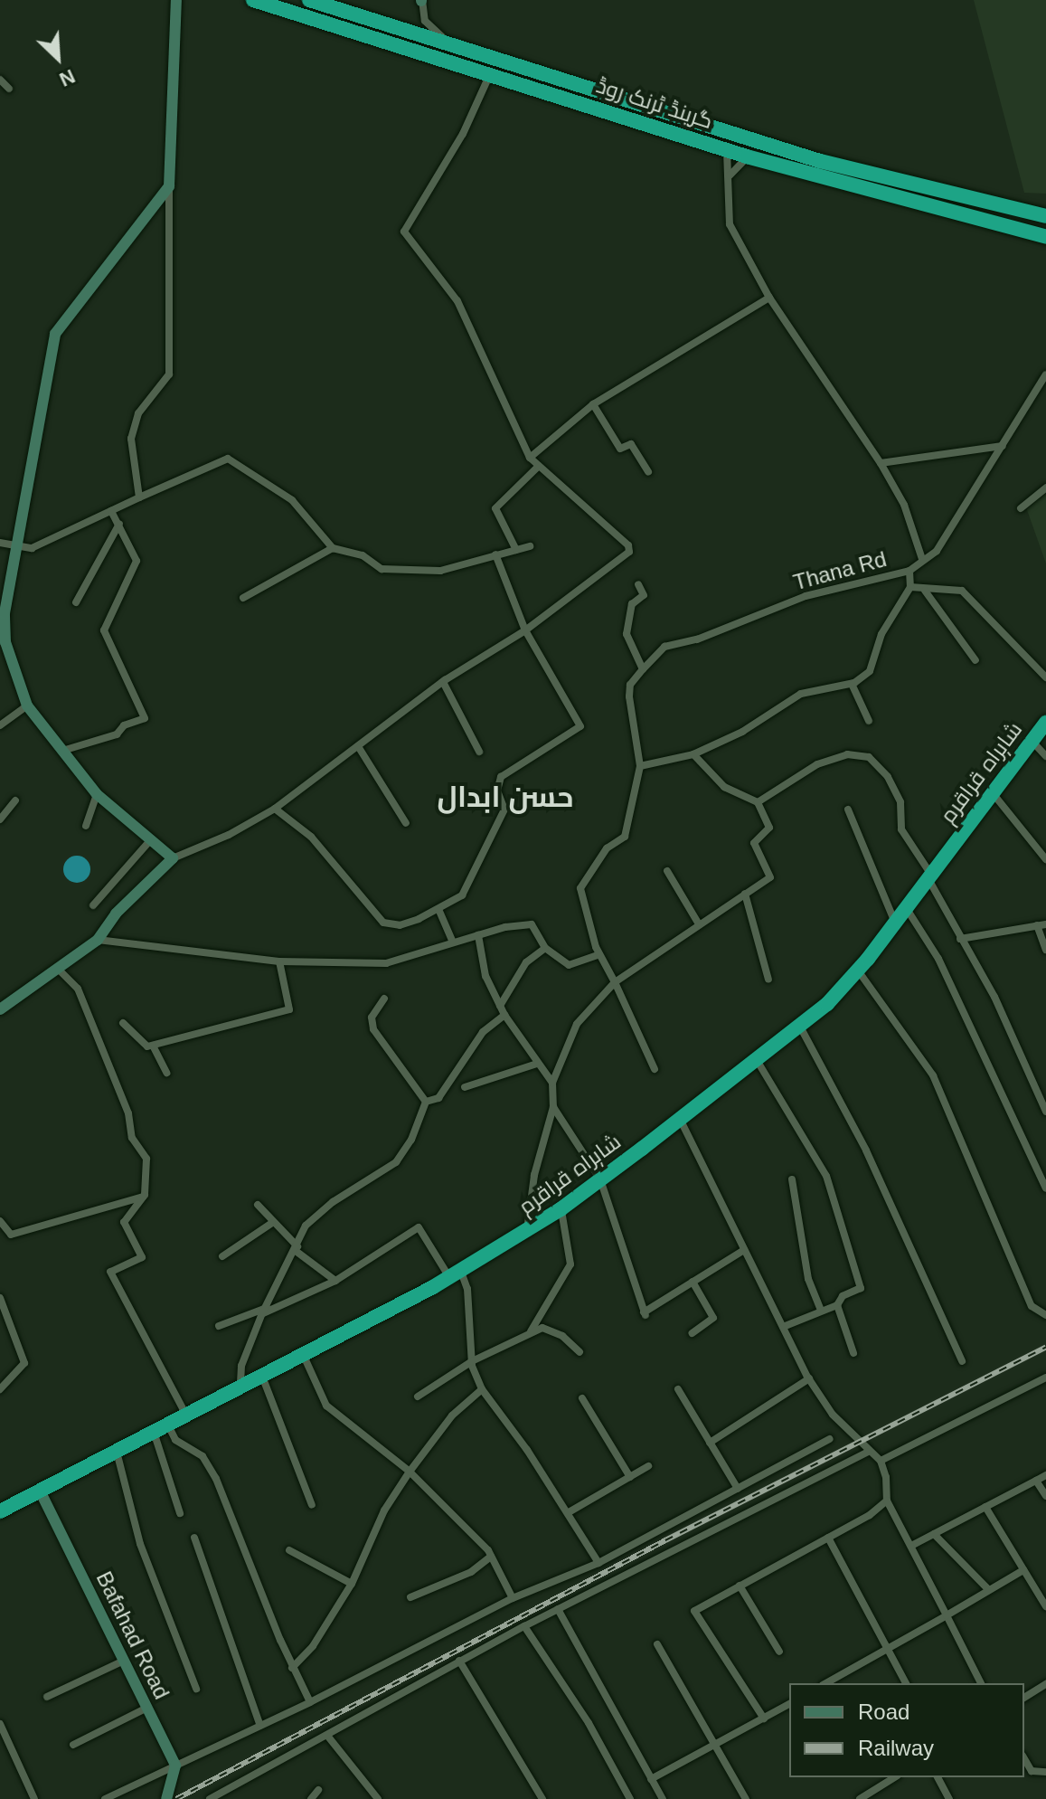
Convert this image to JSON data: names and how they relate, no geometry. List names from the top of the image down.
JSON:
{
  "streets": {
    "highway": ["گرینڈ ٹرنک روڈ", "شاہراہ قراقرم"],
    "main road": ["Bafahad Road"],
    "street": ["Thana Rd"]
  },
  "crossings": [
    ["شاہراہ قراقرم", "Bafahad Road"]
  ],
  "districts": ["حسن ابدال"],
  "legend": ["Road", "Railway"],
  "north": "bottom right"
}
